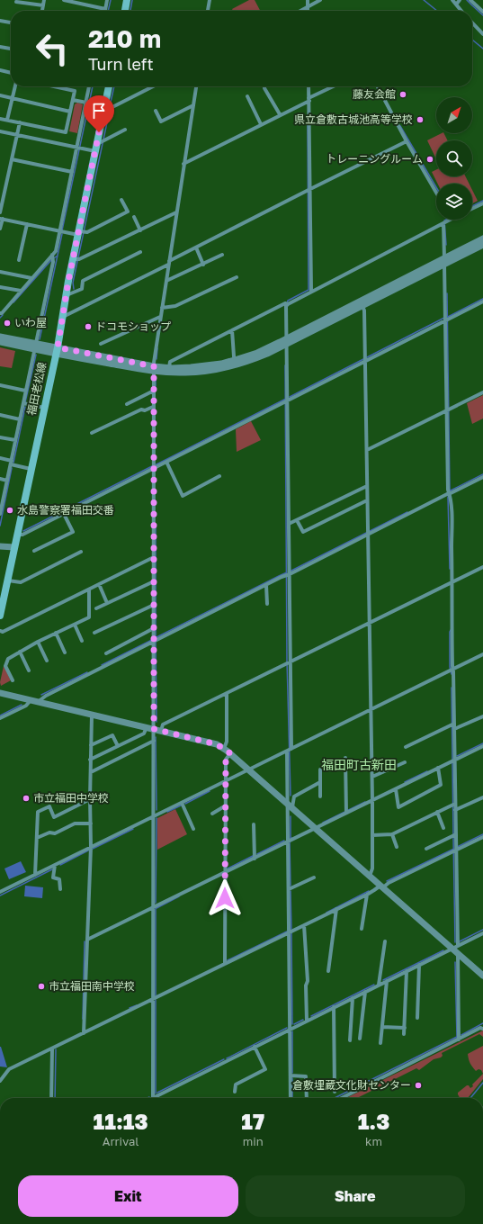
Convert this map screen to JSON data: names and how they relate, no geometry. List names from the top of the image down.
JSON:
{
  "streets": {
    "main road": ["福田老松線"]
  },
  "districts": ["福田町古新田"],
  "places": [
    "藤友会館",
    "県立倉敷古城池高等学校",
    "トレーニングルーム",
    "いわ屋",
    "ドコモショップ",
    "水島警察署福田交番",
    "市立福田中学校",
    "市立福田南中学校",
    "倉敷埋蔵文化財センター"
  ],
  "north": "top right",
  "page": {
    "turn": ["210 m", "Turn left"],
    "eta": [
      "11:13",
      "Arrival",
      "17",
      "min",
      "1.3",
      "km"
    ],
    "buttons": ["Exit", "Share"]
  }
}
